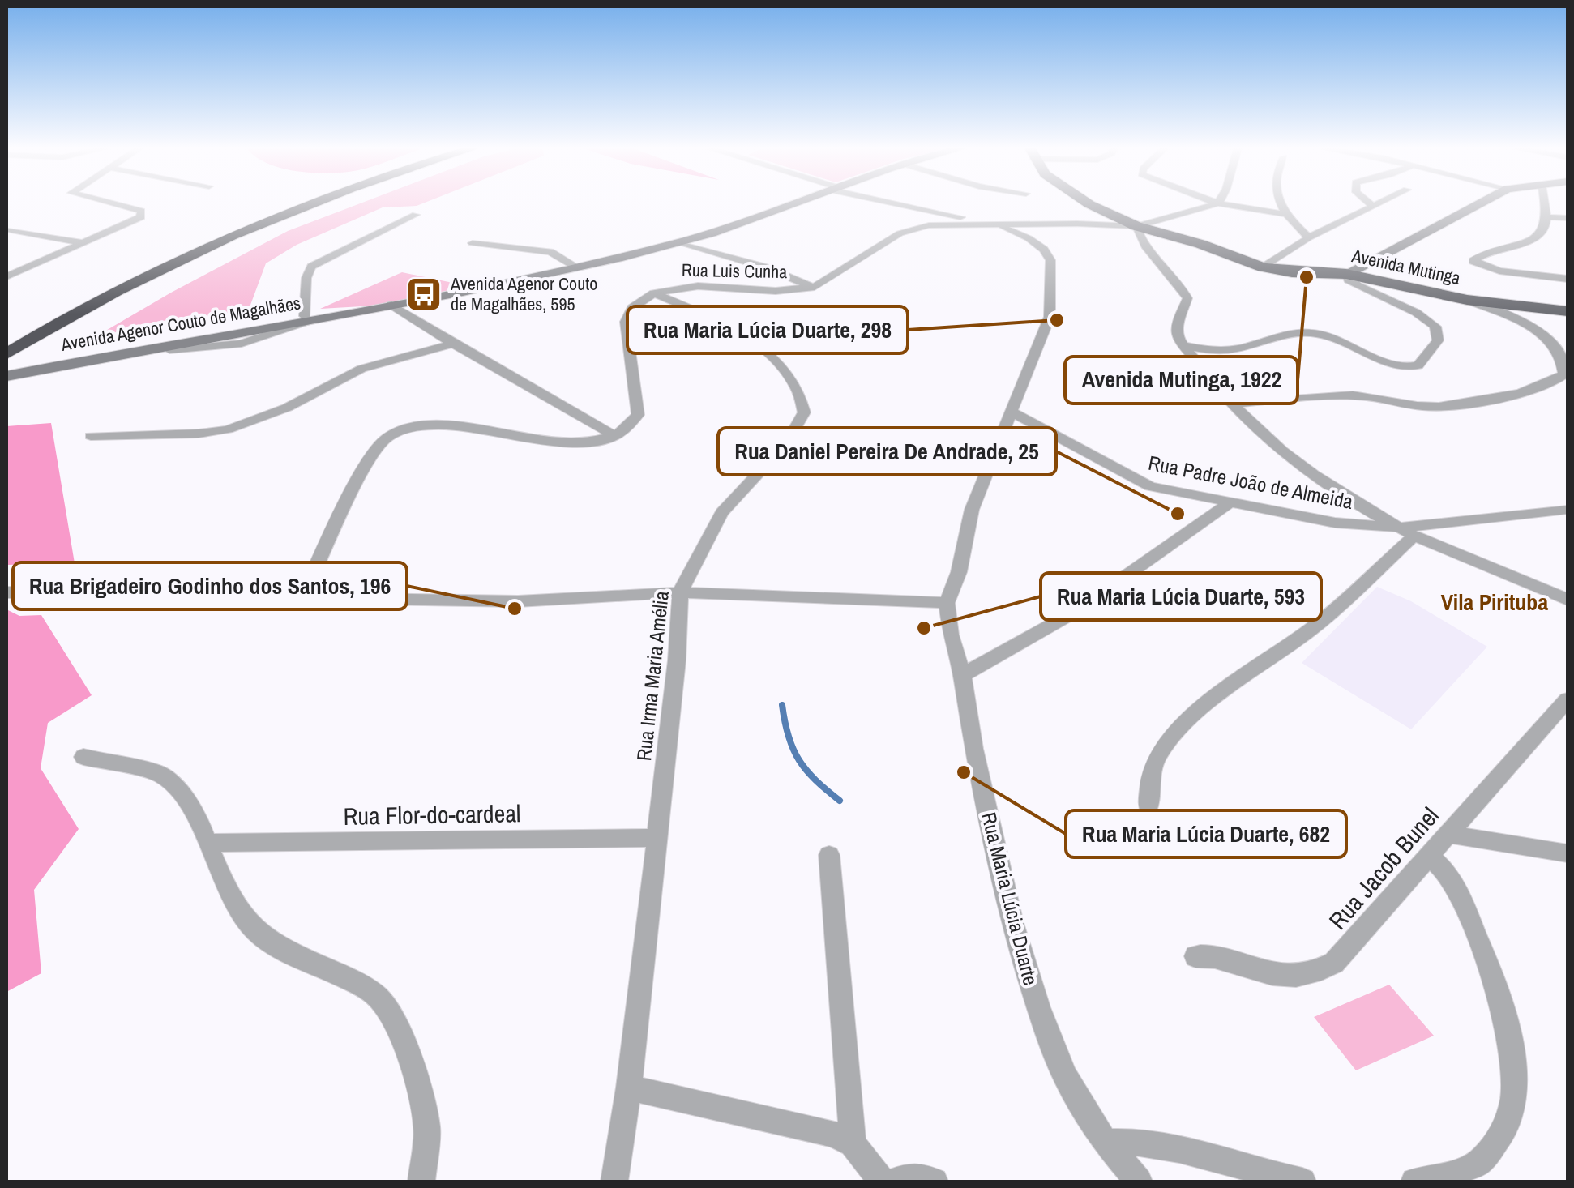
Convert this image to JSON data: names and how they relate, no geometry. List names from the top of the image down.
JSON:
{
  "streets": {
    "main road": ["Avenida Mutinga"],
    "street": [
      "Rua Luis Cunha",
      "Avenida Agenor Couto de Magalhães",
      "Rua Padre João de Almeida",
      "Rua Irma Maria Amélia",
      "Rua Flor-do-cardeal",
      "Rua Jacob Bunel",
      "Rua Maria Lúcia Duarte"
    ]
  },
  "crossings": [
    ["Avenida Mutinga", "Rua Luis Cunha"],
    ["Rua Luis Cunha", "Rua Irma Maria Amélia"],
    ["Rua Luis Cunha", "Rua Maria Lúcia Duarte"],
    ["Rua Padre João de Almeida", "Rua Maria Lúcia Duarte"],
    ["Rua Irma Maria Amélia", "Rua Flor-do-cardeal"]
  ],
  "districts": ["Vila Pirituba"],
  "places": {
    "other": [
      "Avenida Mutinga, 1922",
      "Rua Maria Lúcia Duarte, 298",
      "Rua Daniel Pereira De Andrade, 25",
      "Rua Brigadeiro Godinho dos Santos, 196",
      "Rua Maria Lúcia Duarte, 593",
      "Rua Maria Lúcia Duarte, 682"
    ],
    "bus stop": ["Avenida Agenor Couto de Magalhães, 595"]
  }
}
